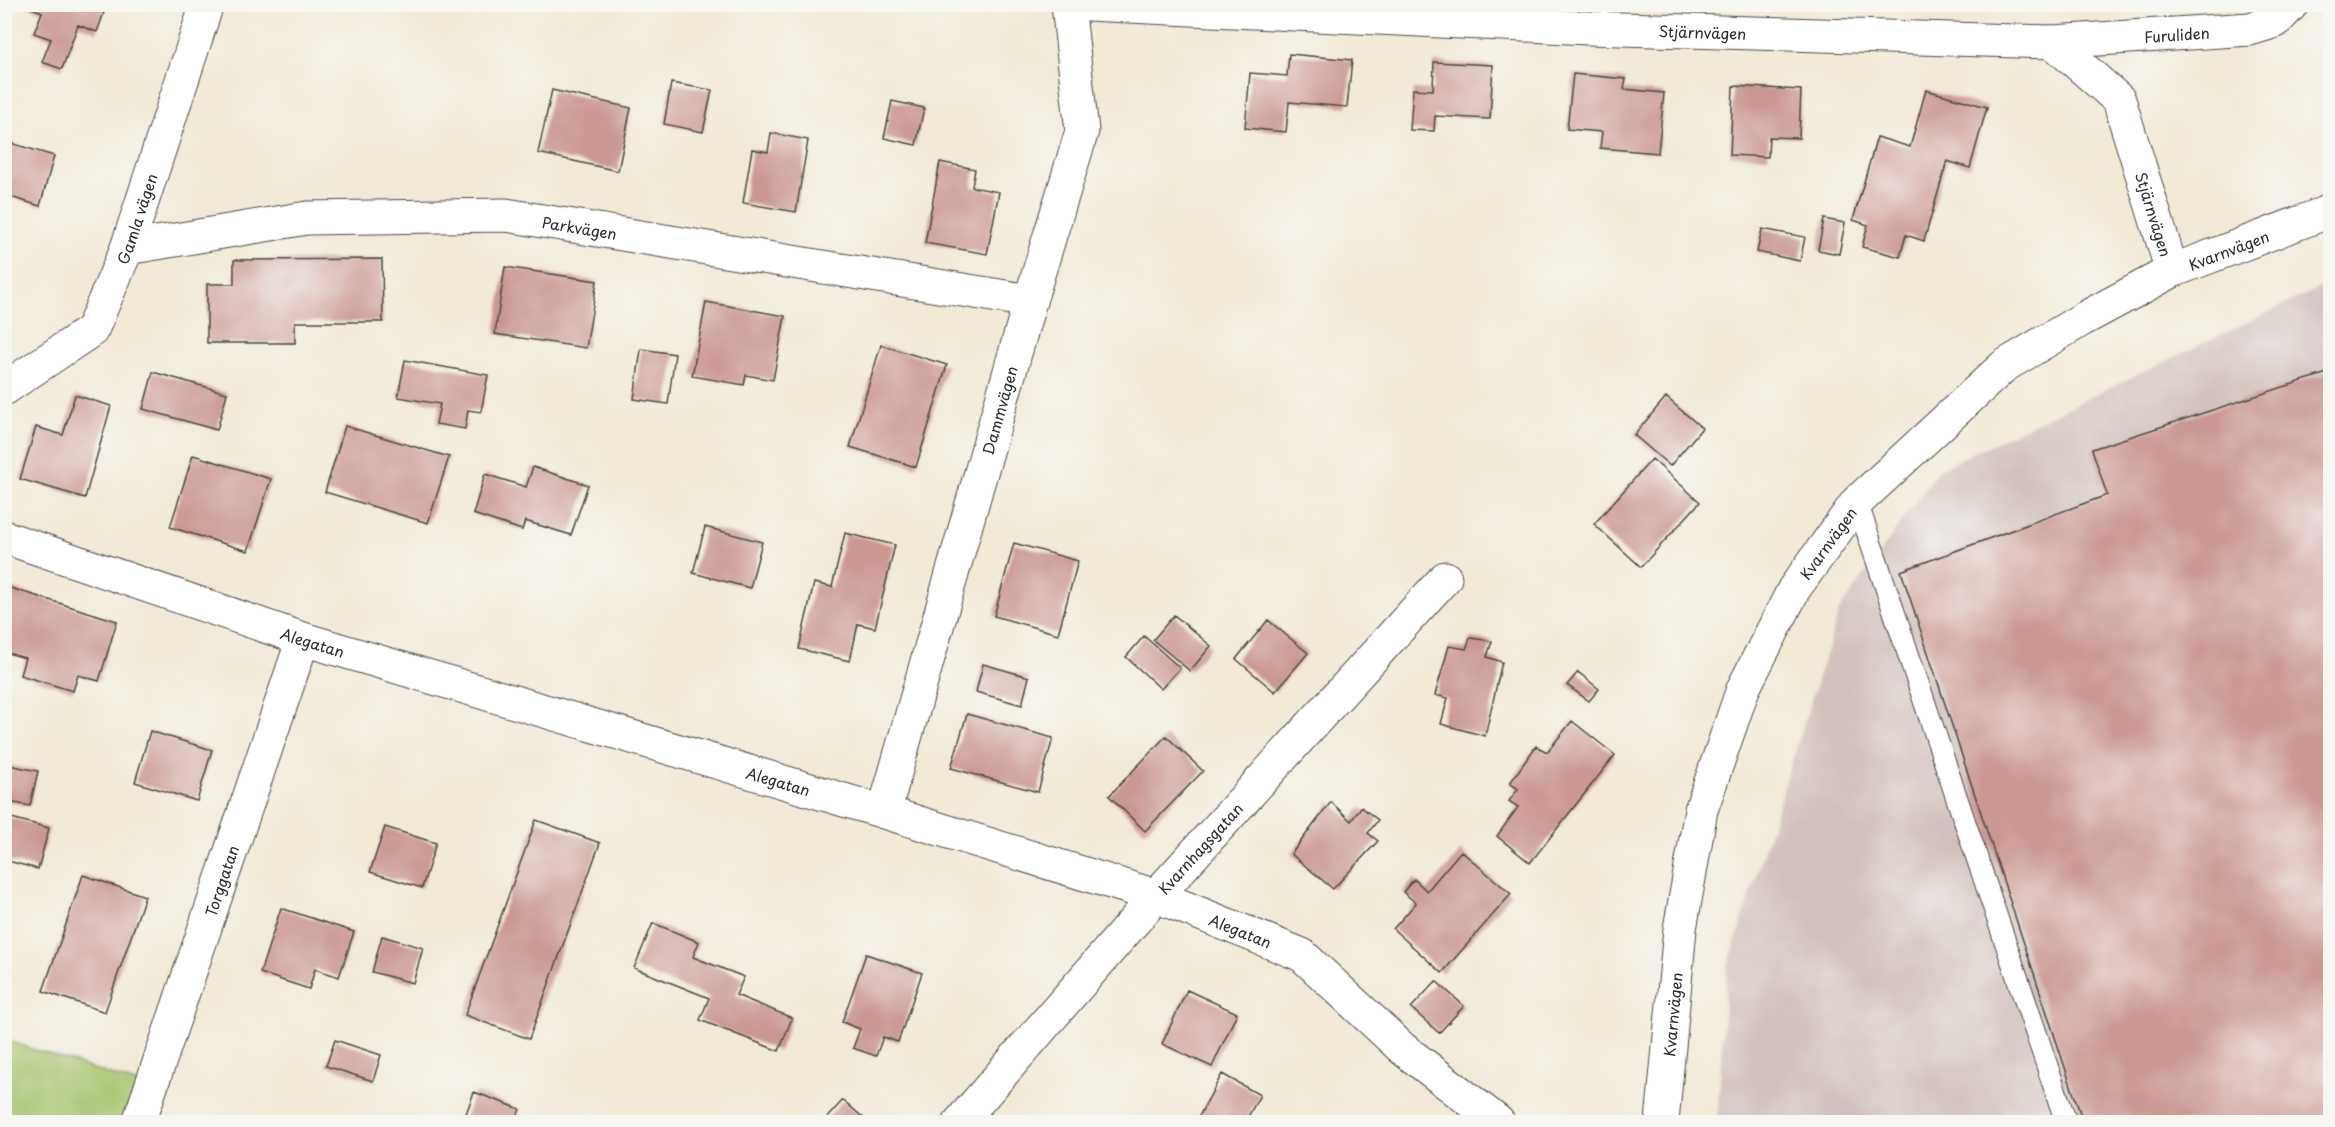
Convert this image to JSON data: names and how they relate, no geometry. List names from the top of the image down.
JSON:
{
  "streets": {
    "street": [
      "Stjärnvägen",
      "Furuliden",
      "Gamla vägen",
      "Parkvägen",
      "Kvarnvägen",
      "Dammvägen",
      "Alegatan",
      "Kvarnhagsgatan",
      "Torggatan"
    ]
  },
  "crossings": [
    ["Stjärnvägen", "Furuliden"],
    ["Stjärnvägen", "Kvarnvägen"],
    ["Gamla vägen", "Parkvägen"],
    ["Parkvägen", "Dammvägen"],
    ["Dammvägen", "Alegatan"],
    ["Alegatan", "Kvarnhagsgatan"],
    ["Alegatan", "Torggatan"]
  ]
}
